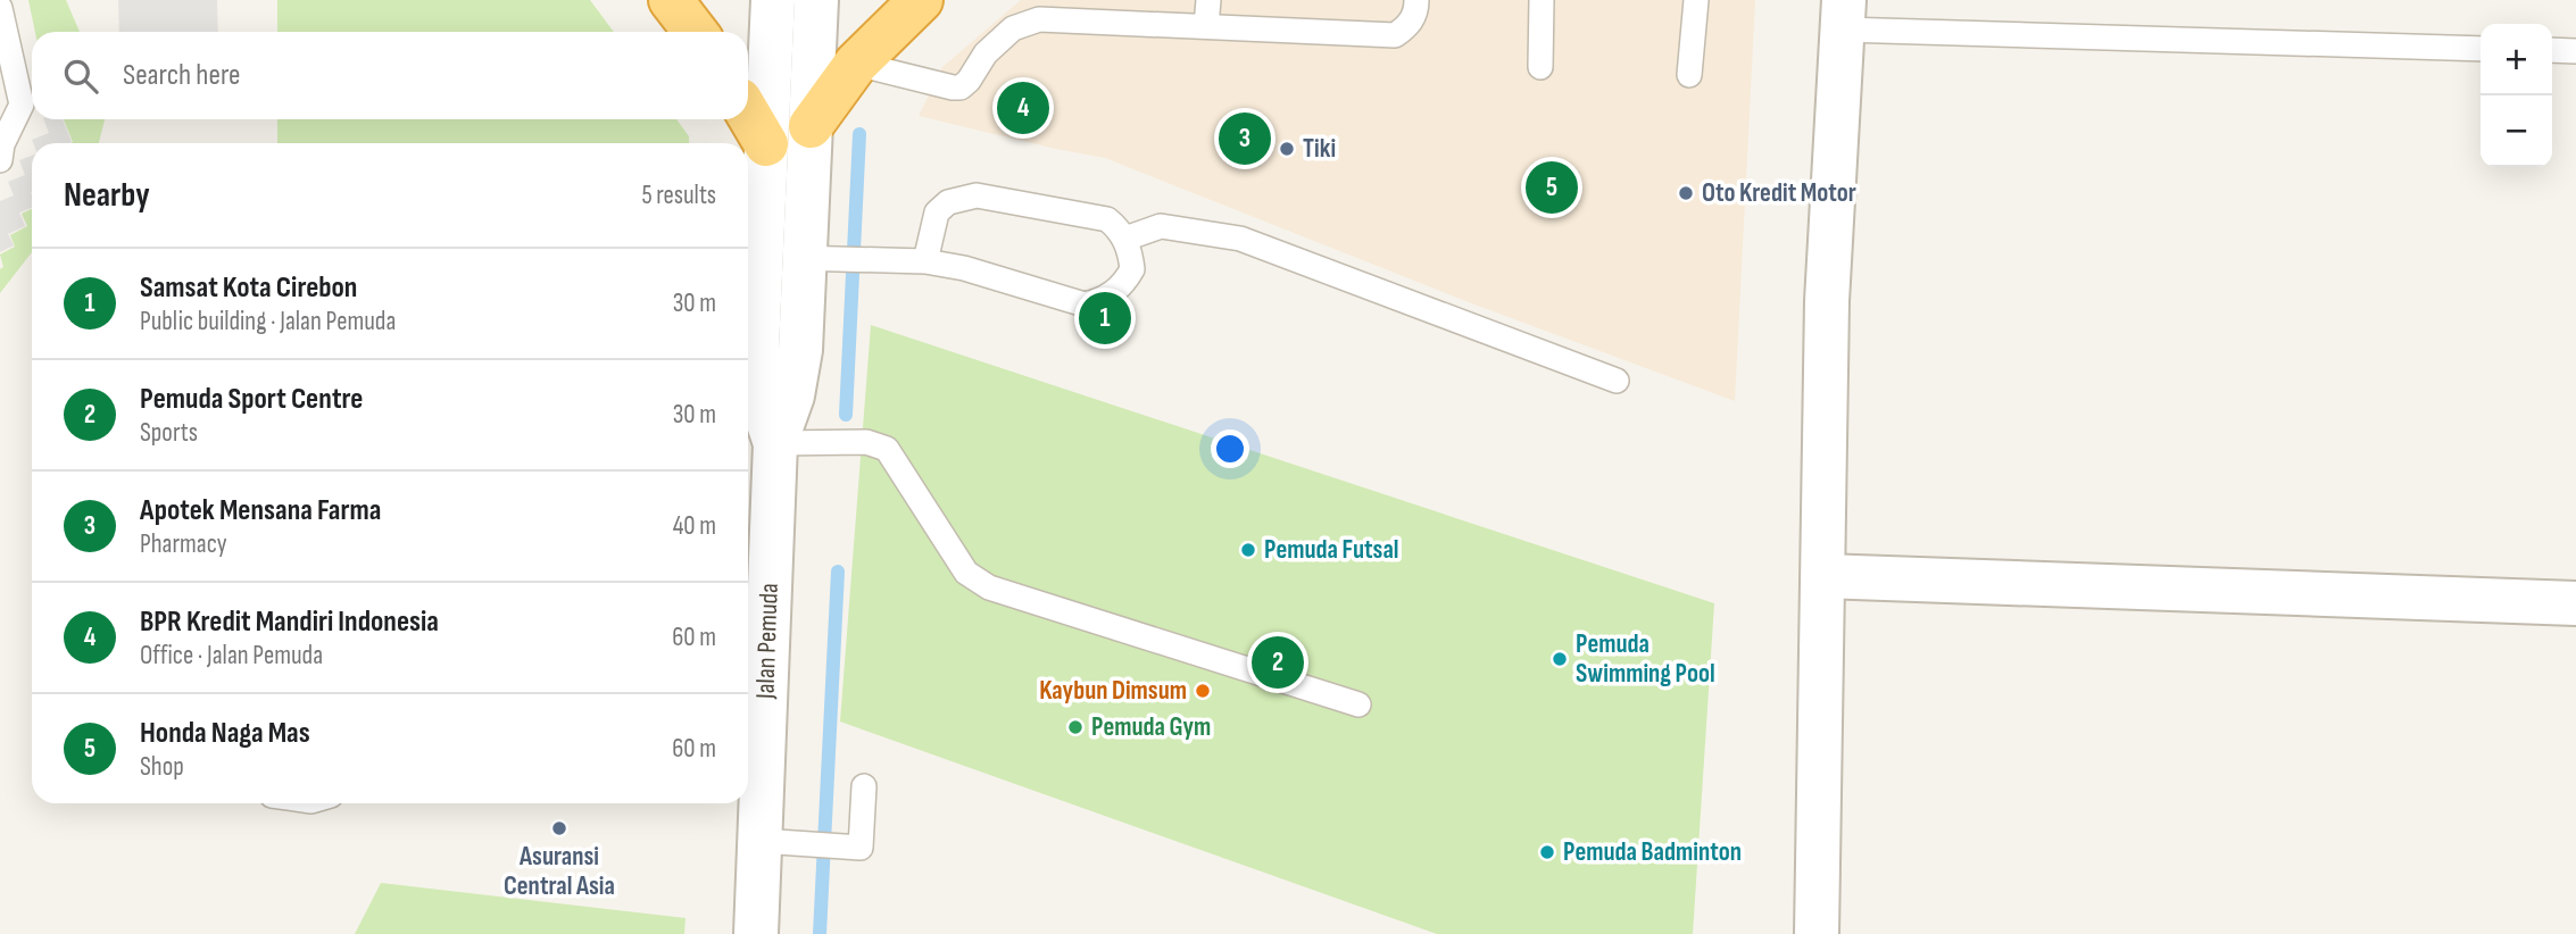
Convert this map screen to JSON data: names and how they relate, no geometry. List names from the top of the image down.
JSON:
{
  "streets": {
    "street": ["Jalan Pemuda"]
  },
  "places": [
    "Tiki",
    "Oto Kredit Motor",
    "Pemuda Futsal",
    "Pemuda Swimming Pool",
    "Kaybun Dimsum",
    "Pemuda Gym",
    "Asuransi Central Asia",
    "Pemuda Badminton"
  ],
  "page": {
    "map_buttons": ["+", "−"],
    "search": "Search here",
    "pins": [
      "4",
      "3",
      "5",
      "1",
      "2"
    ],
    "heading": ["Nearby", "5 results"],
    "list": [
      {
        "mark": "1",
        "name": "Samsat Kota Cirebon",
        "note": "Public building · Jalan Pemuda",
        "value": "30 m"
      },
      {
        "mark": "2",
        "name": "Pemuda Sport Centre",
        "note": "Sports",
        "value": "30 m"
      },
      {
        "mark": "3",
        "name": "Apotek Mensana Farma",
        "note": "Pharmacy",
        "value": "40 m"
      },
      {
        "mark": "4",
        "name": "BPR Kredit Mandiri Indonesia",
        "note": "Office · Jalan Pemuda",
        "value": "60 m"
      },
      {
        "mark": "5",
        "name": "Honda Naga Mas",
        "note": "Shop",
        "value": "60 m"
      }
    ]
  }
}
